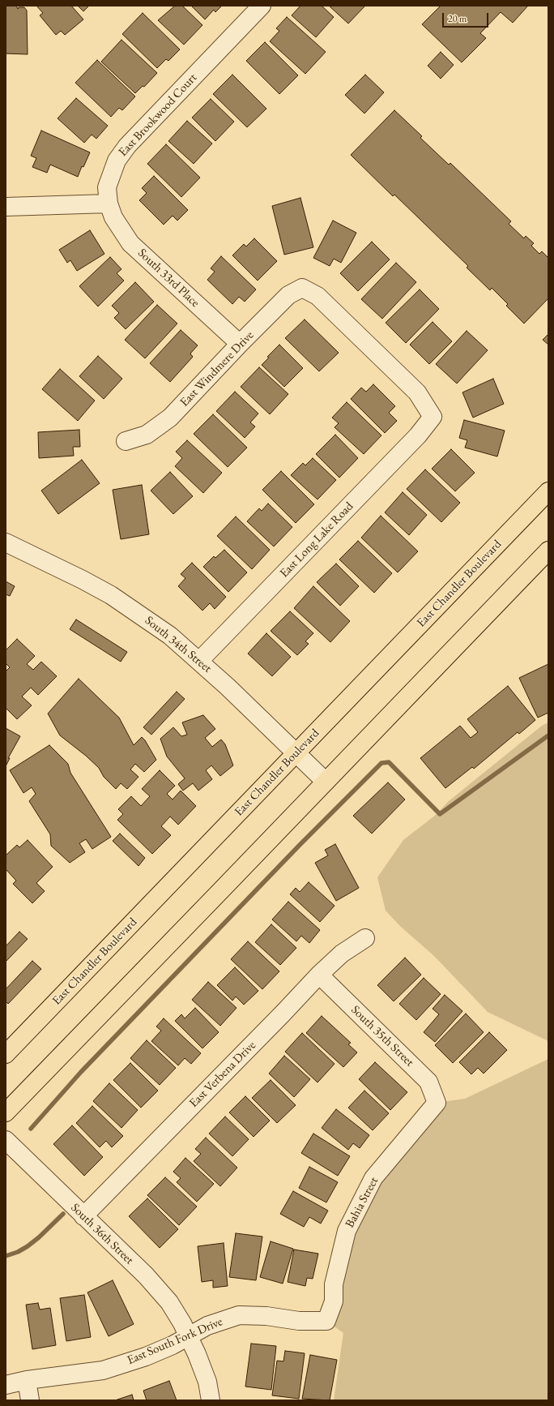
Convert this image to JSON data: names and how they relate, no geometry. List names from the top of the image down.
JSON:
{
  "streets": {
    "main road": ["East Chandler Boulevard"],
    "street": [
      "East Brookwood Court",
      "South 33rd Place",
      "East Windmere Drive",
      "East Long Lake Road",
      "South 34th Street",
      "South 35th Street",
      "East Verbena Drive",
      "Bahia Street",
      "South 36th Street",
      "East South Fork Drive"
    ]
  },
  "crossings": [
    ["East Brookwood Court", "South 33rd Place"],
    ["South 33rd Place", "East Windmere Drive"],
    ["East Windmere Drive", "East Long Lake Road"],
    ["East Long Lake Road", "South 34th Street"],
    ["East Chandler Boulevard", "South 34th Street"],
    ["South 35th Street", "East Verbena Drive"],
    ["South 35th Street", "Bahia Street"],
    ["East Verbena Drive", "South 36th Street"],
    ["Bahia Street", "East South Fork Drive"],
    ["South 36th Street", "East South Fork Drive"]
  ],
  "scale_bar": "20 m"
}
